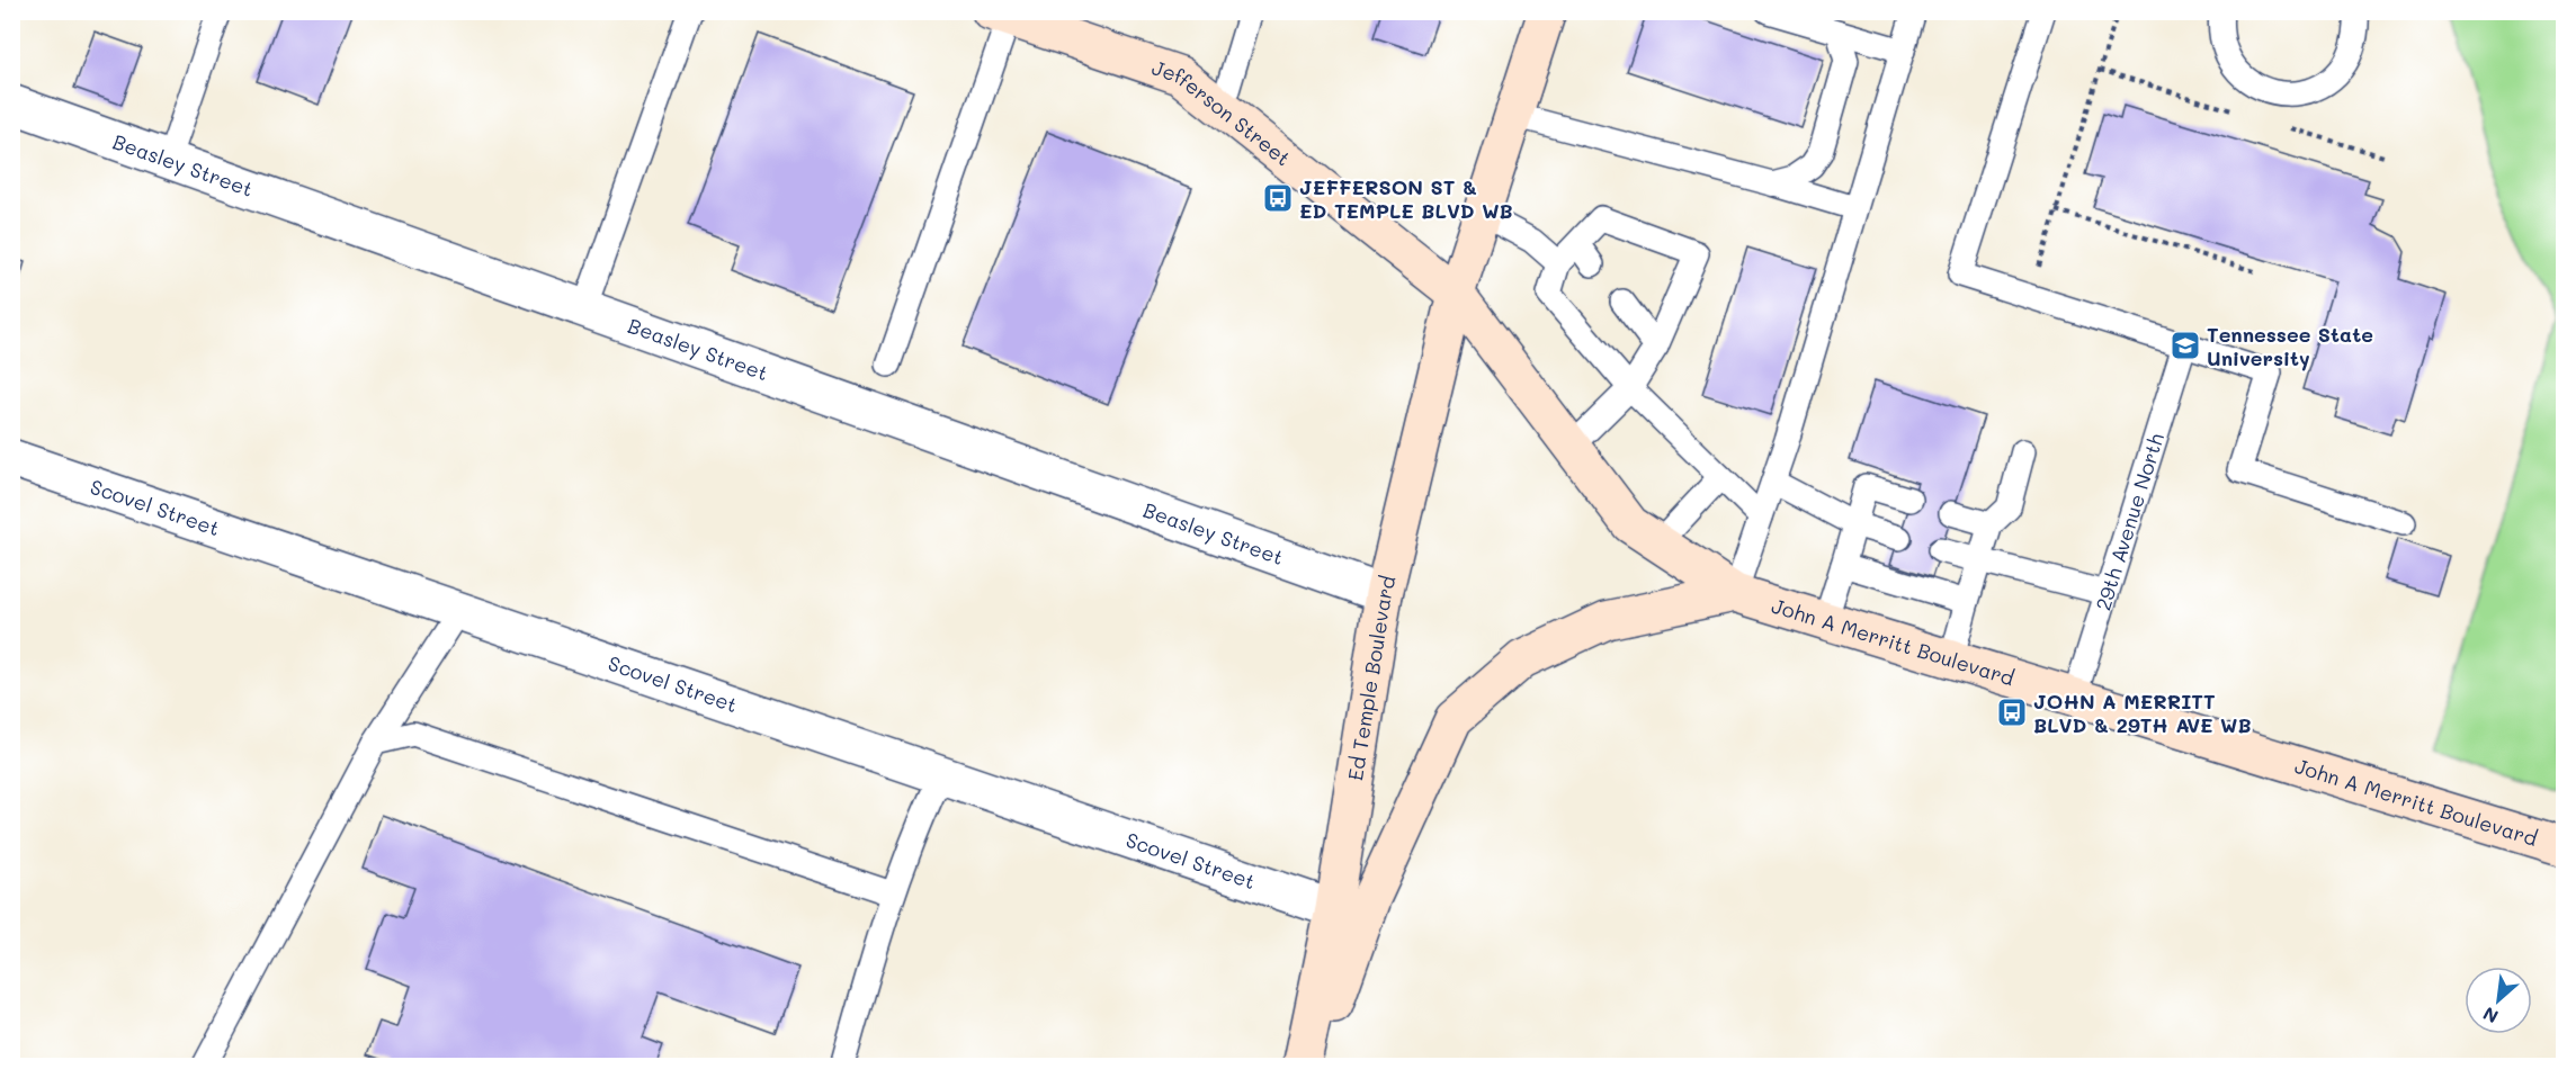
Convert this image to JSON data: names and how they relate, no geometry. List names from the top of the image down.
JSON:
{
  "streets": {
    "main road": ["Jefferson Street", "John A Merritt Boulevard", "Ed Temple Boulevard"],
    "street": ["Beasley Street", "Scovel Street"],
    "lane": ["29th Avenue North"]
  },
  "crossings": [
    ["Jefferson Street", "John A Merritt Boulevard"],
    ["Jefferson Street", "Ed Temple Boulevard"],
    ["Beasley Street", "Ed Temple Boulevard"],
    ["Scovel Street", "Ed Temple Boulevard"],
    ["29th Avenue North", "John A Merritt Boulevard"],
    ["John A Merritt Boulevard", "Ed Temple Boulevard"]
  ],
  "places": {
    "bus stop": ["JEFFERSON ST & ED TEMPLE BLVD WB", "JOHN A MERRITT BLVD & 29TH AVE WB"],
    "school or university": ["Tennessee State University"]
  },
  "north": "bottom left"
}
